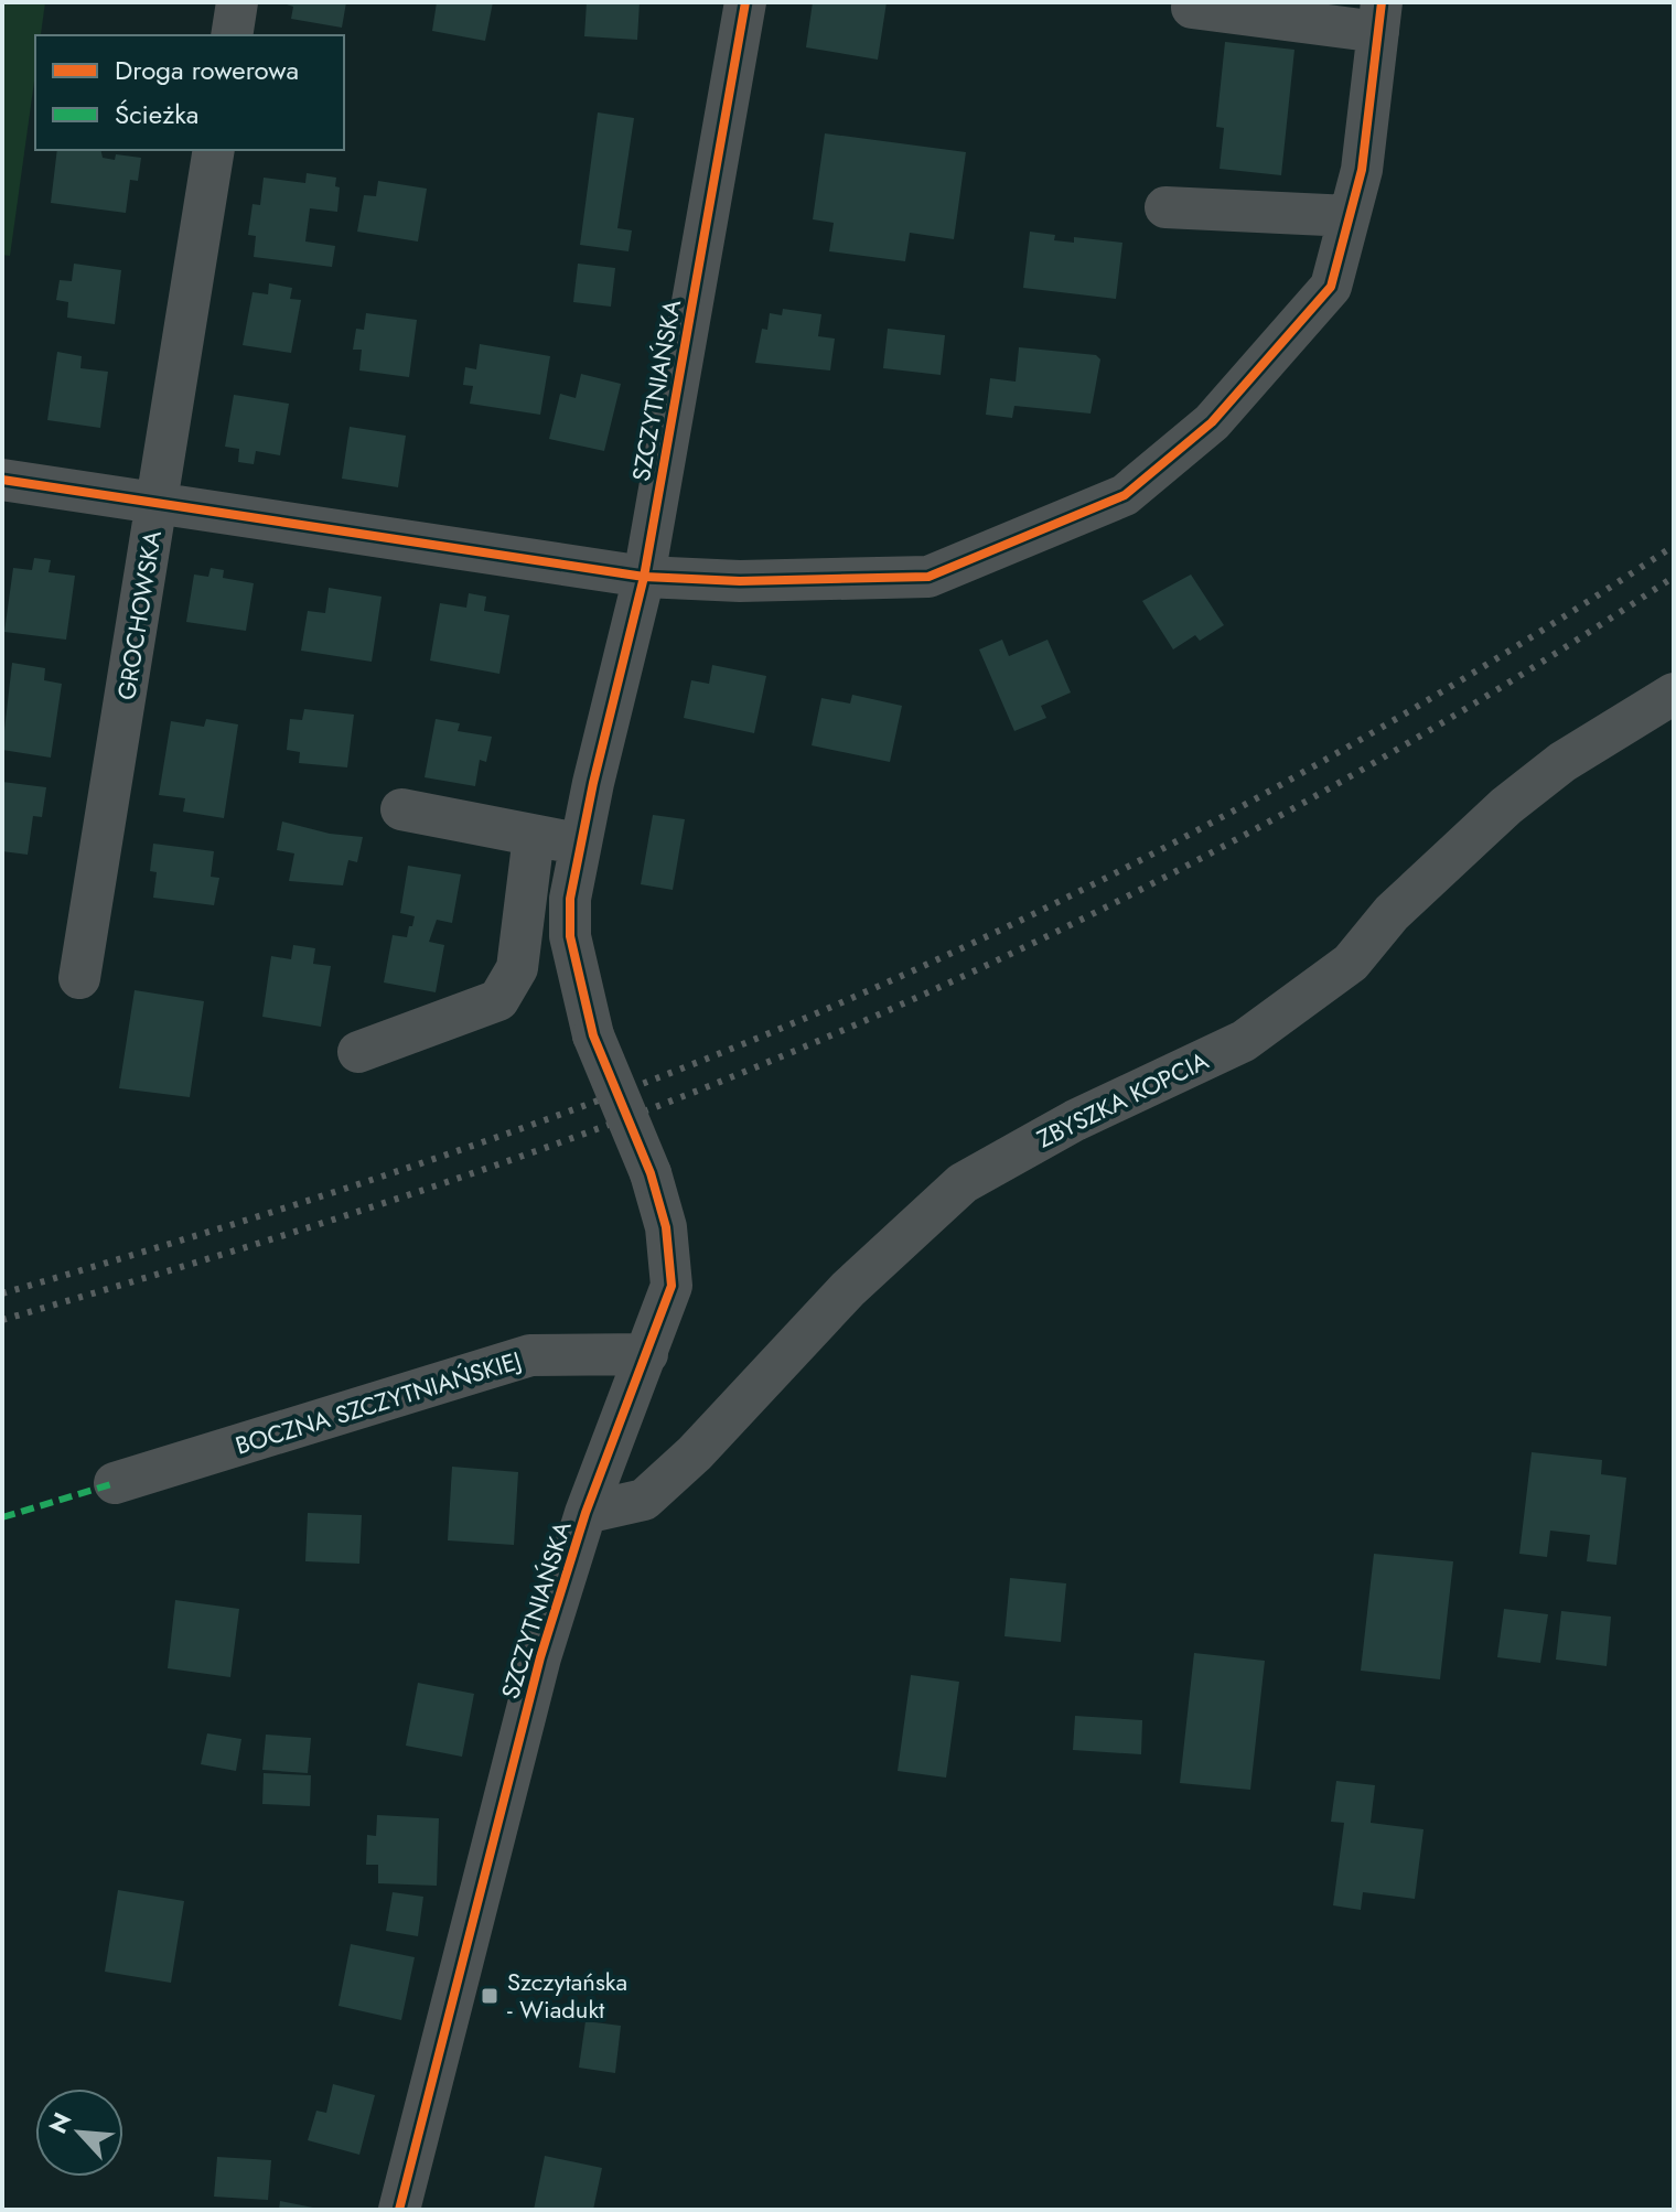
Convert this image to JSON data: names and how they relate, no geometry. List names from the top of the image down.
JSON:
{
  "streets": {
    "street": [
      "SZCZYTNIAŃSKA",
      "GROCHOWSKA",
      "ZBYSZKA KOPCIA",
      "BOCZNA SZCZYTNIAŃSKIEJ"
    ]
  },
  "crossings": [
    ["SZCZYTNIAŃSKA", "ZBYSZKA KOPCIA"],
    ["SZCZYTNIAŃSKA", "BOCZNA SZCZYTNIAŃSKIEJ"]
  ],
  "places": {
    "transit": ["Szczytańska - Wiadukt"]
  },
  "legend": ["Droga rowerowa", "Ścieżka"],
  "north": "top left"
}
